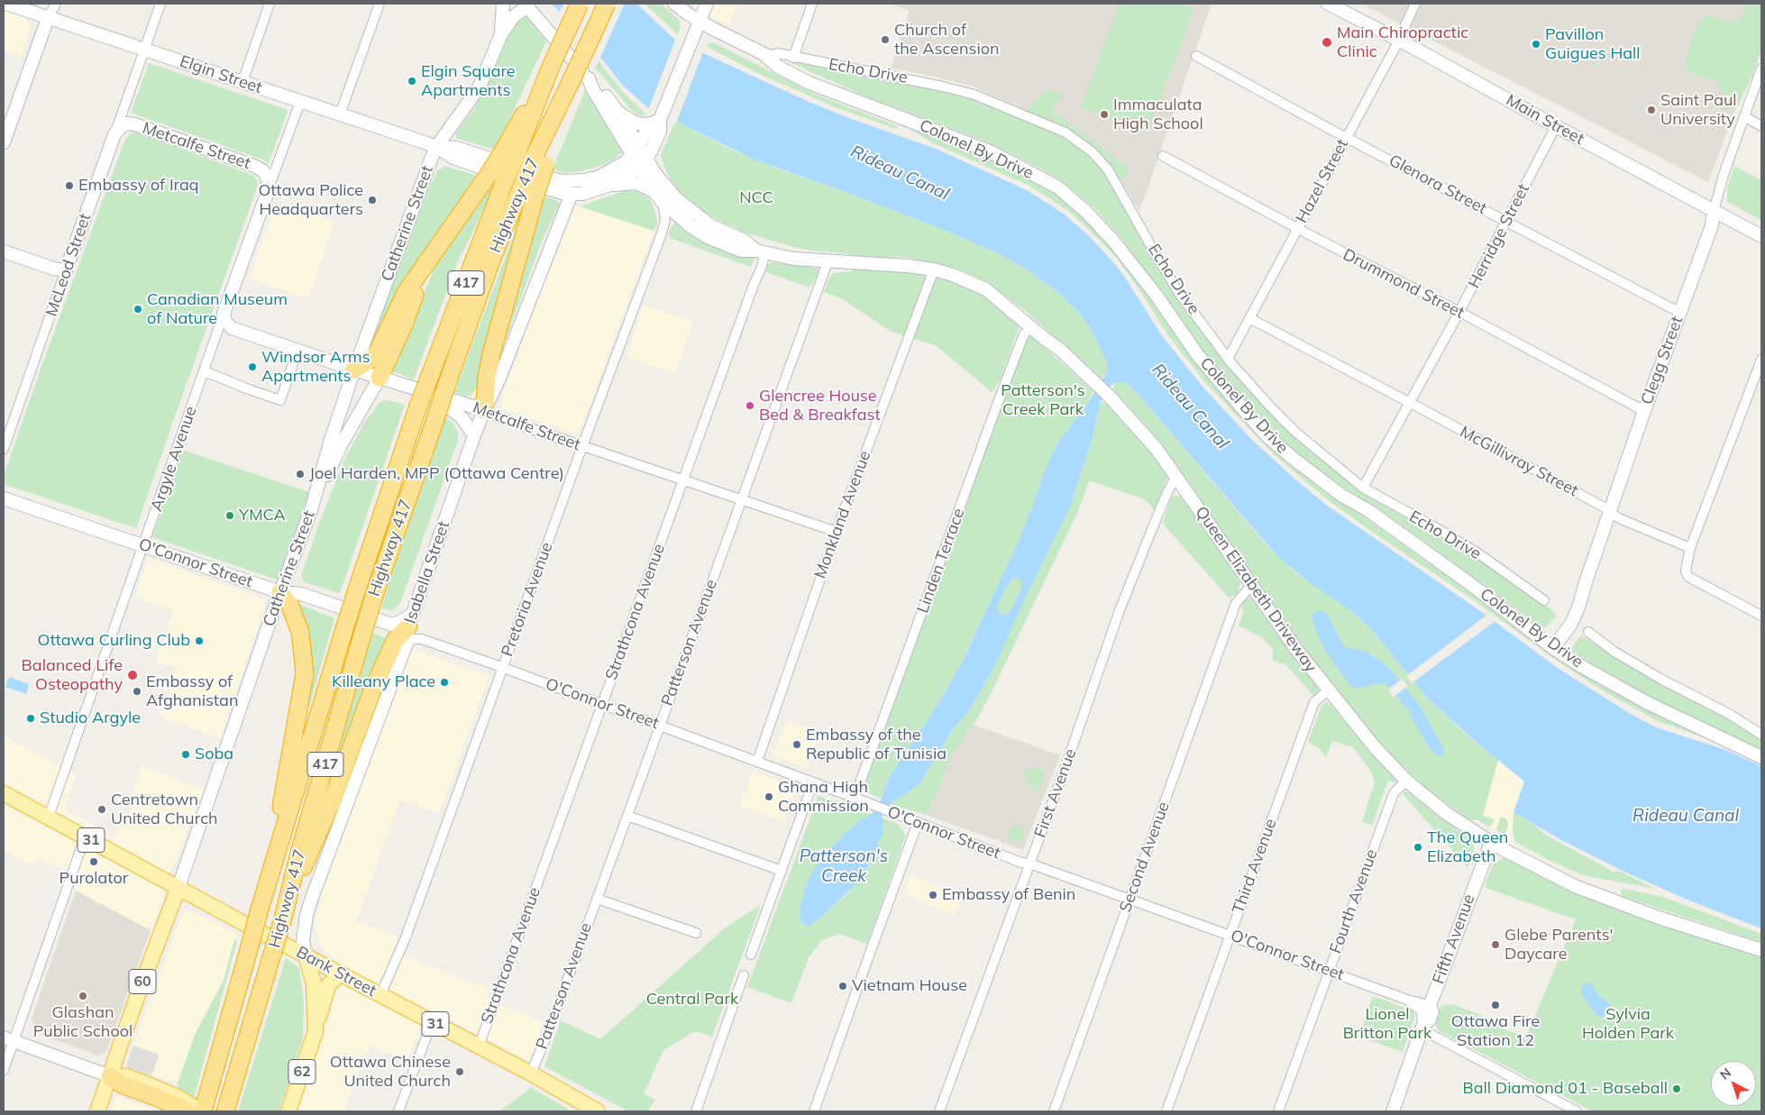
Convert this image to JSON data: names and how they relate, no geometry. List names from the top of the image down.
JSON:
{
  "streets": {
    "highway": ["Highway 417", "417"],
    "main road": [
      "Elgin Street",
      "Main Street",
      "Metcalfe Street",
      "Colonel By Drive",
      "Catherine Street",
      "McLeod Street",
      "Clegg Street",
      "Argyle Avenue",
      "O'Connor Street",
      "Isabella Street",
      "Queen Elizabeth Driveway",
      "31",
      "Fifth Avenue",
      "Bank Street",
      "60",
      "62"
    ],
    "street": [
      "Echo Drive",
      "Hazel Street",
      "Glenora Street",
      "Herridge Street",
      "Drummond Street",
      "McGillivray Street",
      "Monkland Avenue",
      "Linden Terrace",
      "Pretoria Avenue",
      "Strathcona Avenue",
      "Patterson Avenue",
      "First Avenue",
      "Second Avenue",
      "Third Avenue",
      "Fourth Avenue"
    ]
  },
  "crossings": [
    ["Echo Drive", "Colonel By Drive"],
    ["Echo Drive", "Hazel Street"],
    ["Echo Drive", "Herridge Street"],
    ["Elgin Street", "Catherine Street"],
    ["Elgin Street", "McLeod Street"],
    ["Elgin Street", "Argyle Avenue"],
    ["Elgin Street", "Isabella Street"],
    ["Elgin Street", "Queen Elizabeth Driveway"],
    ["Main Street", "Hazel Street"],
    ["Main Street", "Herridge Street"],
    ["Main Street", "Clegg Street"],
    ["Metcalfe Street", "Catherine Street"],
    ["Metcalfe Street", "McLeod Street"],
    ["Metcalfe Street", "417"],
    ["Metcalfe Street", "Argyle Avenue"],
    ["Metcalfe Street", "Monkland Avenue"],
    ["Metcalfe Street", "Isabella Street"],
    ["Metcalfe Street", "Pretoria Avenue"],
    ["Metcalfe Street", "Strathcona Avenue"],
    ["Metcalfe Street", "Patterson Avenue"],
    ["Colonel By Drive", "Clegg Street"],
    ["Hazel Street", "Glenora Street"],
    ["Hazel Street", "Drummond Street"],
    ["Hazel Street", "McGillivray Street"],
    ["Glenora Street", "Herridge Street"],
    ["Glenora Street", "Clegg Street"],
    ["Catherine Street", "O'Connor Street"],
    ["Catherine Street", "Bank Street"],
    ["Herridge Street", "Drummond Street"],
    ["Herridge Street", "McGillivray Street"],
    ["Drummond Street", "Clegg Street"],
    ["Clegg Street", "McGillivray Street"],
    ["Argyle Avenue", "O'Connor Street"],
    ["Argyle Avenue", "Bank Street"],
    ["Monkland Avenue", "O'Connor Street"],
    ["Monkland Avenue", "Queen Elizabeth Driveway"],
    ["Linden Terrace", "O'Connor Street"],
    ["Linden Terrace", "Queen Elizabeth Driveway"],
    ["O'Connor Street", "Isabella Street"],
    ["O'Connor Street", "Pretoria Avenue"],
    ["O'Connor Street", "Strathcona Avenue"],
    ["O'Connor Street", "Patterson Avenue"],
    ["O'Connor Street", "First Avenue"],
    ["O'Connor Street", "Second Avenue"],
    ["O'Connor Street", "Third Avenue"],
    ["O'Connor Street", "Fourth Avenue"],
    ["O'Connor Street", "Fifth Avenue"],
    ["Isabella Street", "Bank Street"],
    ["Isabella Street", "62"],
    ["Queen Elizabeth Driveway", "Pretoria Avenue"],
    ["Queen Elizabeth Driveway", "Strathcona Avenue"],
    ["Queen Elizabeth Driveway", "Patterson Avenue"],
    ["Queen Elizabeth Driveway", "First Avenue"],
    ["Queen Elizabeth Driveway", "Second Avenue"],
    ["Queen Elizabeth Driveway", "Third Avenue"],
    ["Queen Elizabeth Driveway", "Fourth Avenue"],
    ["Queen Elizabeth Driveway", "Fifth Avenue"],
    ["Pretoria Avenue", "Bank Street"],
    ["Strathcona Avenue", "Bank Street"],
    ["Patterson Avenue", "Bank Street"],
    ["Bank Street", "62"]
  ],
  "water": ["Rideau Canal", "Patterson's Creek"],
  "parks": [
    "NCC",
    "Patterson's Creek Park",
    "Central Park",
    "Lionel Britton Park",
    "Sylvia Holden Park"
  ],
  "places": [
    "Church of the Ascension",
    "Main Chiropractic Clinic",
    "Pavillon Guigues Hall",
    "Elgin Square Apartments",
    "Saint Paul University",
    "Immaculata High School",
    "Embassy of Iraq",
    "Ottawa Police Headquarters",
    "Canadian Museum of Nature",
    "Windsor Arms Apartments",
    "Glencree House Bed & Breakfast",
    "Joel Harden, MPP (Ottawa Centre)",
    "YMCA",
    "Ottawa Curling Club",
    "Balanced Life Osteopathy",
    "Killeany Place",
    "Embassy of Afghanistan",
    "Studio Argyle",
    "Embassy of the Republic of Tunisia",
    "Soba",
    "Ghana High Commission",
    "Centretown United Church",
    "The Queen Elizabeth",
    "Purolator",
    "Embassy of Benin",
    "Glebe Parents' Daycare",
    "Vietnam House",
    "Glashan Public School",
    "Ottawa Fire Station 12",
    "Ottawa Chinese United Church",
    "Ball Diamond 01 - Baseball"
  ],
  "north": "top left"
}
